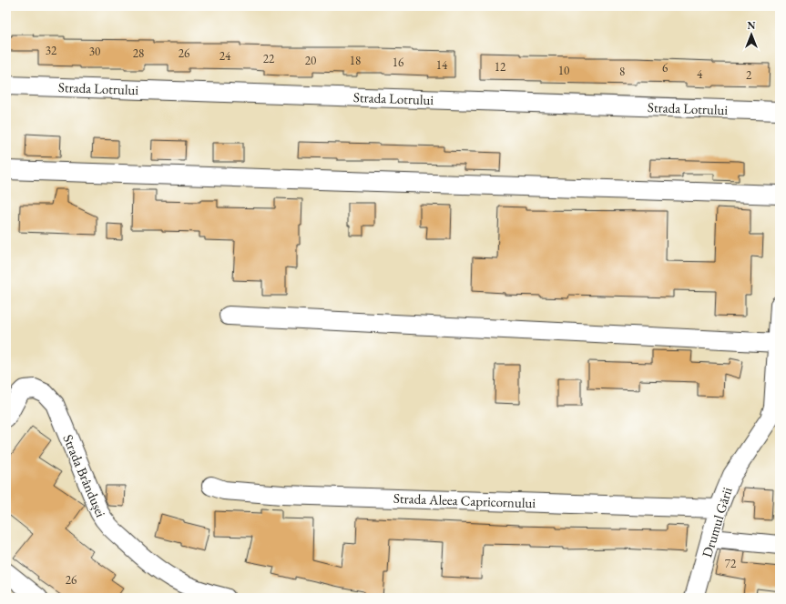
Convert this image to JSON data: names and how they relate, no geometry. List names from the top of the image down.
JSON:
{
  "streets": {
    "street": [
      "Strada Lotrului",
      "Strada Brândușei",
      "Strada Aleea Capricornului",
      "Drumul Gării"
    ]
  },
  "crossings": [
    ["Strada Aleea Capricornului", "Drumul Gării"]
  ],
  "house_numbers": [
    "32",
    "30",
    "28",
    "26",
    "24",
    "22",
    "20",
    "18",
    "16",
    "14",
    "12",
    "6",
    "10",
    "8",
    "4",
    "2",
    "72",
    "26"
  ],
  "north": "top"
}
